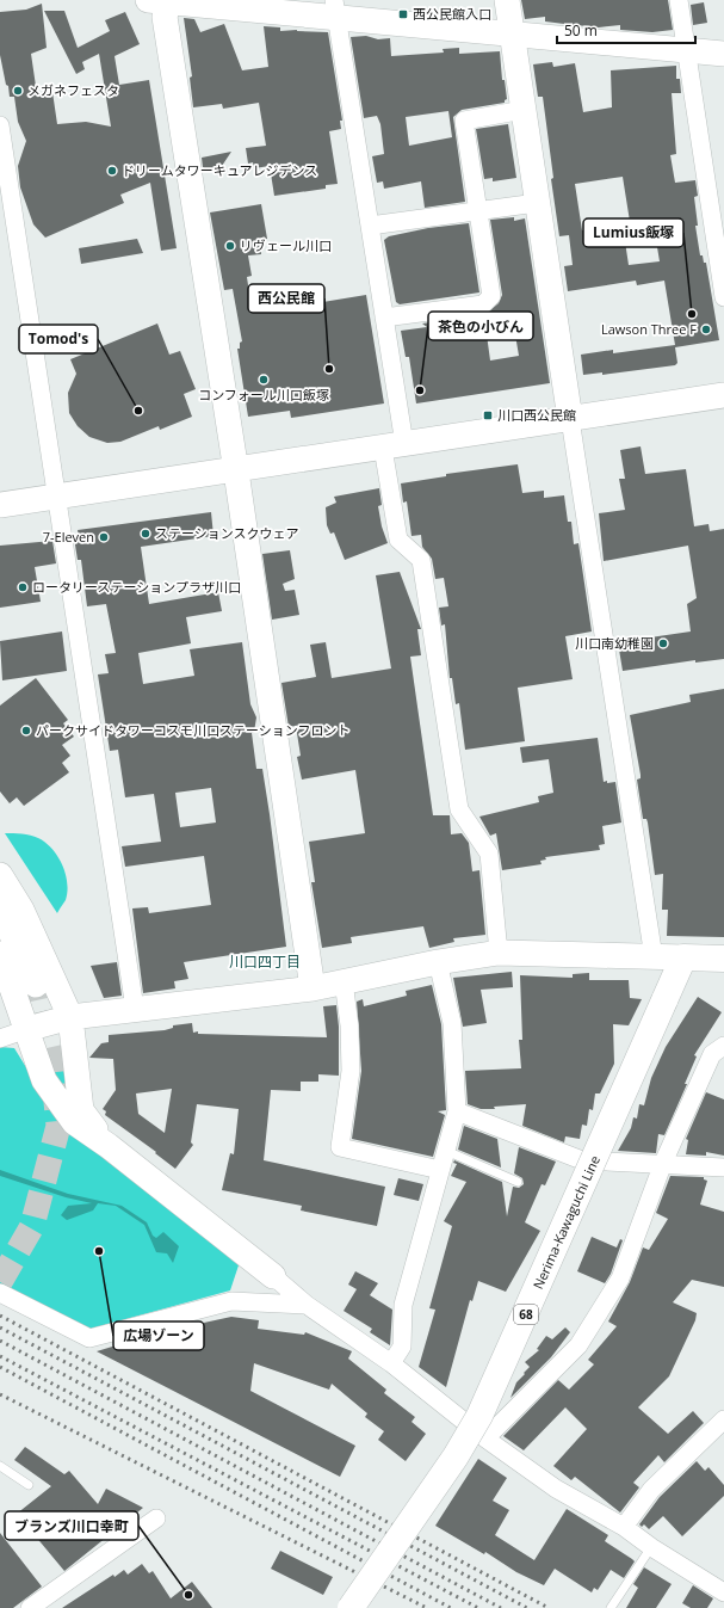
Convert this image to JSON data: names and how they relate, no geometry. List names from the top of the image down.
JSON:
{
  "streets": {
    "main road": ["Nerima-Kawaguchi Line", "68"]
  },
  "districts": ["川口四丁目"],
  "places": {
    "transit": ["西公民館入口", "川口西公民館"],
    "other": [
      "メガネフェスタ",
      "ドリームタワーキュアレジデンス",
      "リヴェール川口",
      "Lumius飯塚",
      "Lawson Three F",
      "西公民館",
      "コンフォール川口飯塚",
      "茶色の小びん",
      "Tomod's",
      "ステーションスクウェア",
      "7-Eleven",
      "ロータリーステーションプラザ川口",
      "川口南幼稚園",
      "パークサイドタワーコスモ川口ステーションフロント",
      "広場ゾーン",
      "ブランズ川口幸町"
    ]
  },
  "scale_bar": "50 m"
}
